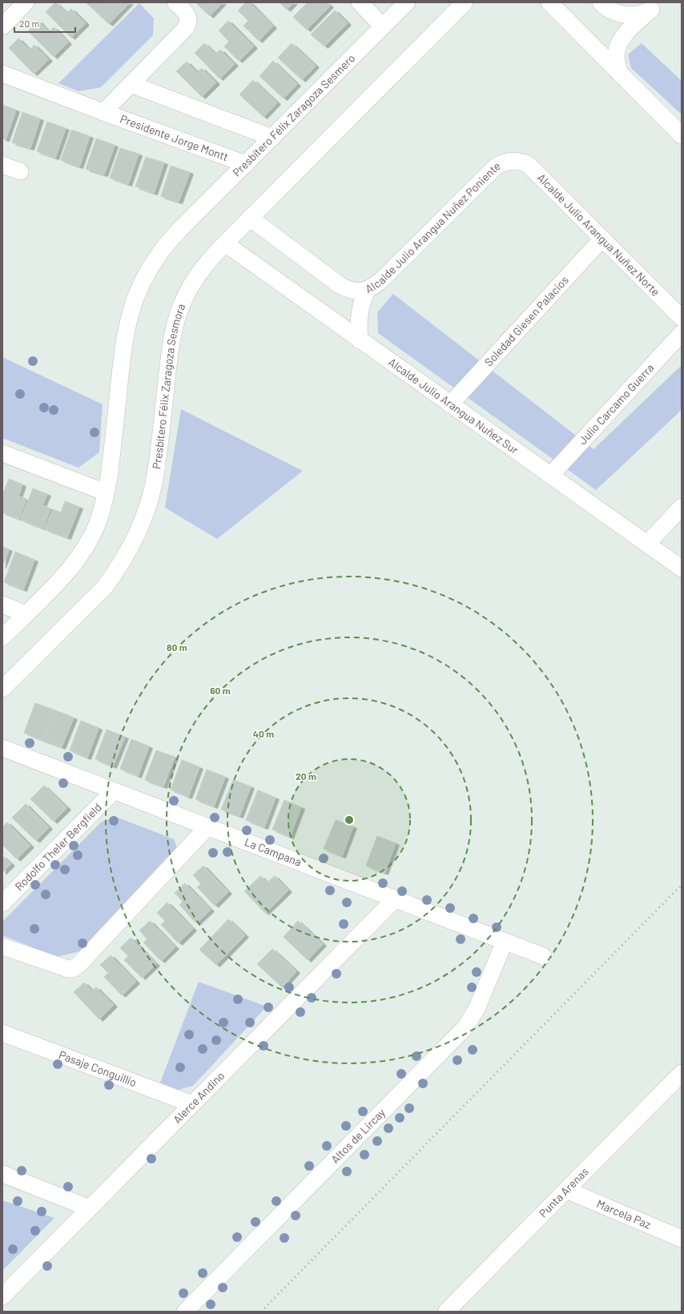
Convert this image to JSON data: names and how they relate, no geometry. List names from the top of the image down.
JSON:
{
  "streets": {
    "street": [
      "Presbítero Félix Zaragoza Sesmero",
      "Presidente Jorge Montt",
      "Alcalde Julio Arangua Nuñez Poniente",
      "Alcalde Julio Arangua Nuñez Norte",
      "Soledad Giesen Palacios",
      "Presbítero Félix Zaragoza Sesmora",
      "Julio Carcamo Guerra",
      "Alcalde Julio Arangua Nuñez Sur",
      "Rodolfo Theler Bergfield",
      "La Campana",
      "Pasaje Conguillío",
      "Alerce Andino",
      "Altos de Lircay",
      "Punta Arenas",
      "Marcela Paz"
    ]
  },
  "crossings": [
    ["Presbítero Félix Zaragoza Sesmero", "Presidente Jorge Montt"],
    ["Alcalde Julio Arangua Nuñez Poniente", "Alcalde Julio Arangua Nuñez Norte"],
    ["Alcalde Julio Arangua Nuñez Poniente", "Alcalde Julio Arangua Nuñez Sur"],
    ["Alcalde Julio Arangua Nuñez Norte", "Soledad Giesen Palacios"],
    ["Soledad Giesen Palacios", "Alcalde Julio Arangua Nuñez Sur"],
    ["Presbítero Félix Zaragoza Sesmora", "Alcalde Julio Arangua Nuñez Sur"],
    ["Julio Carcamo Guerra", "Alcalde Julio Arangua Nuñez Sur"],
    ["Rodolfo Theler Bergfield", "La Campana"],
    ["La Campana", "Alerce Andino"],
    ["La Campana", "Altos de Lircay"],
    ["Pasaje Conguillío", "Alerce Andino"],
    ["Punta Arenas", "Marcela Paz"]
  ],
  "scale_bar": "20 m",
  "rings": [
    "80 m",
    "60 m",
    "40 m",
    "20 m"
  ]
}
